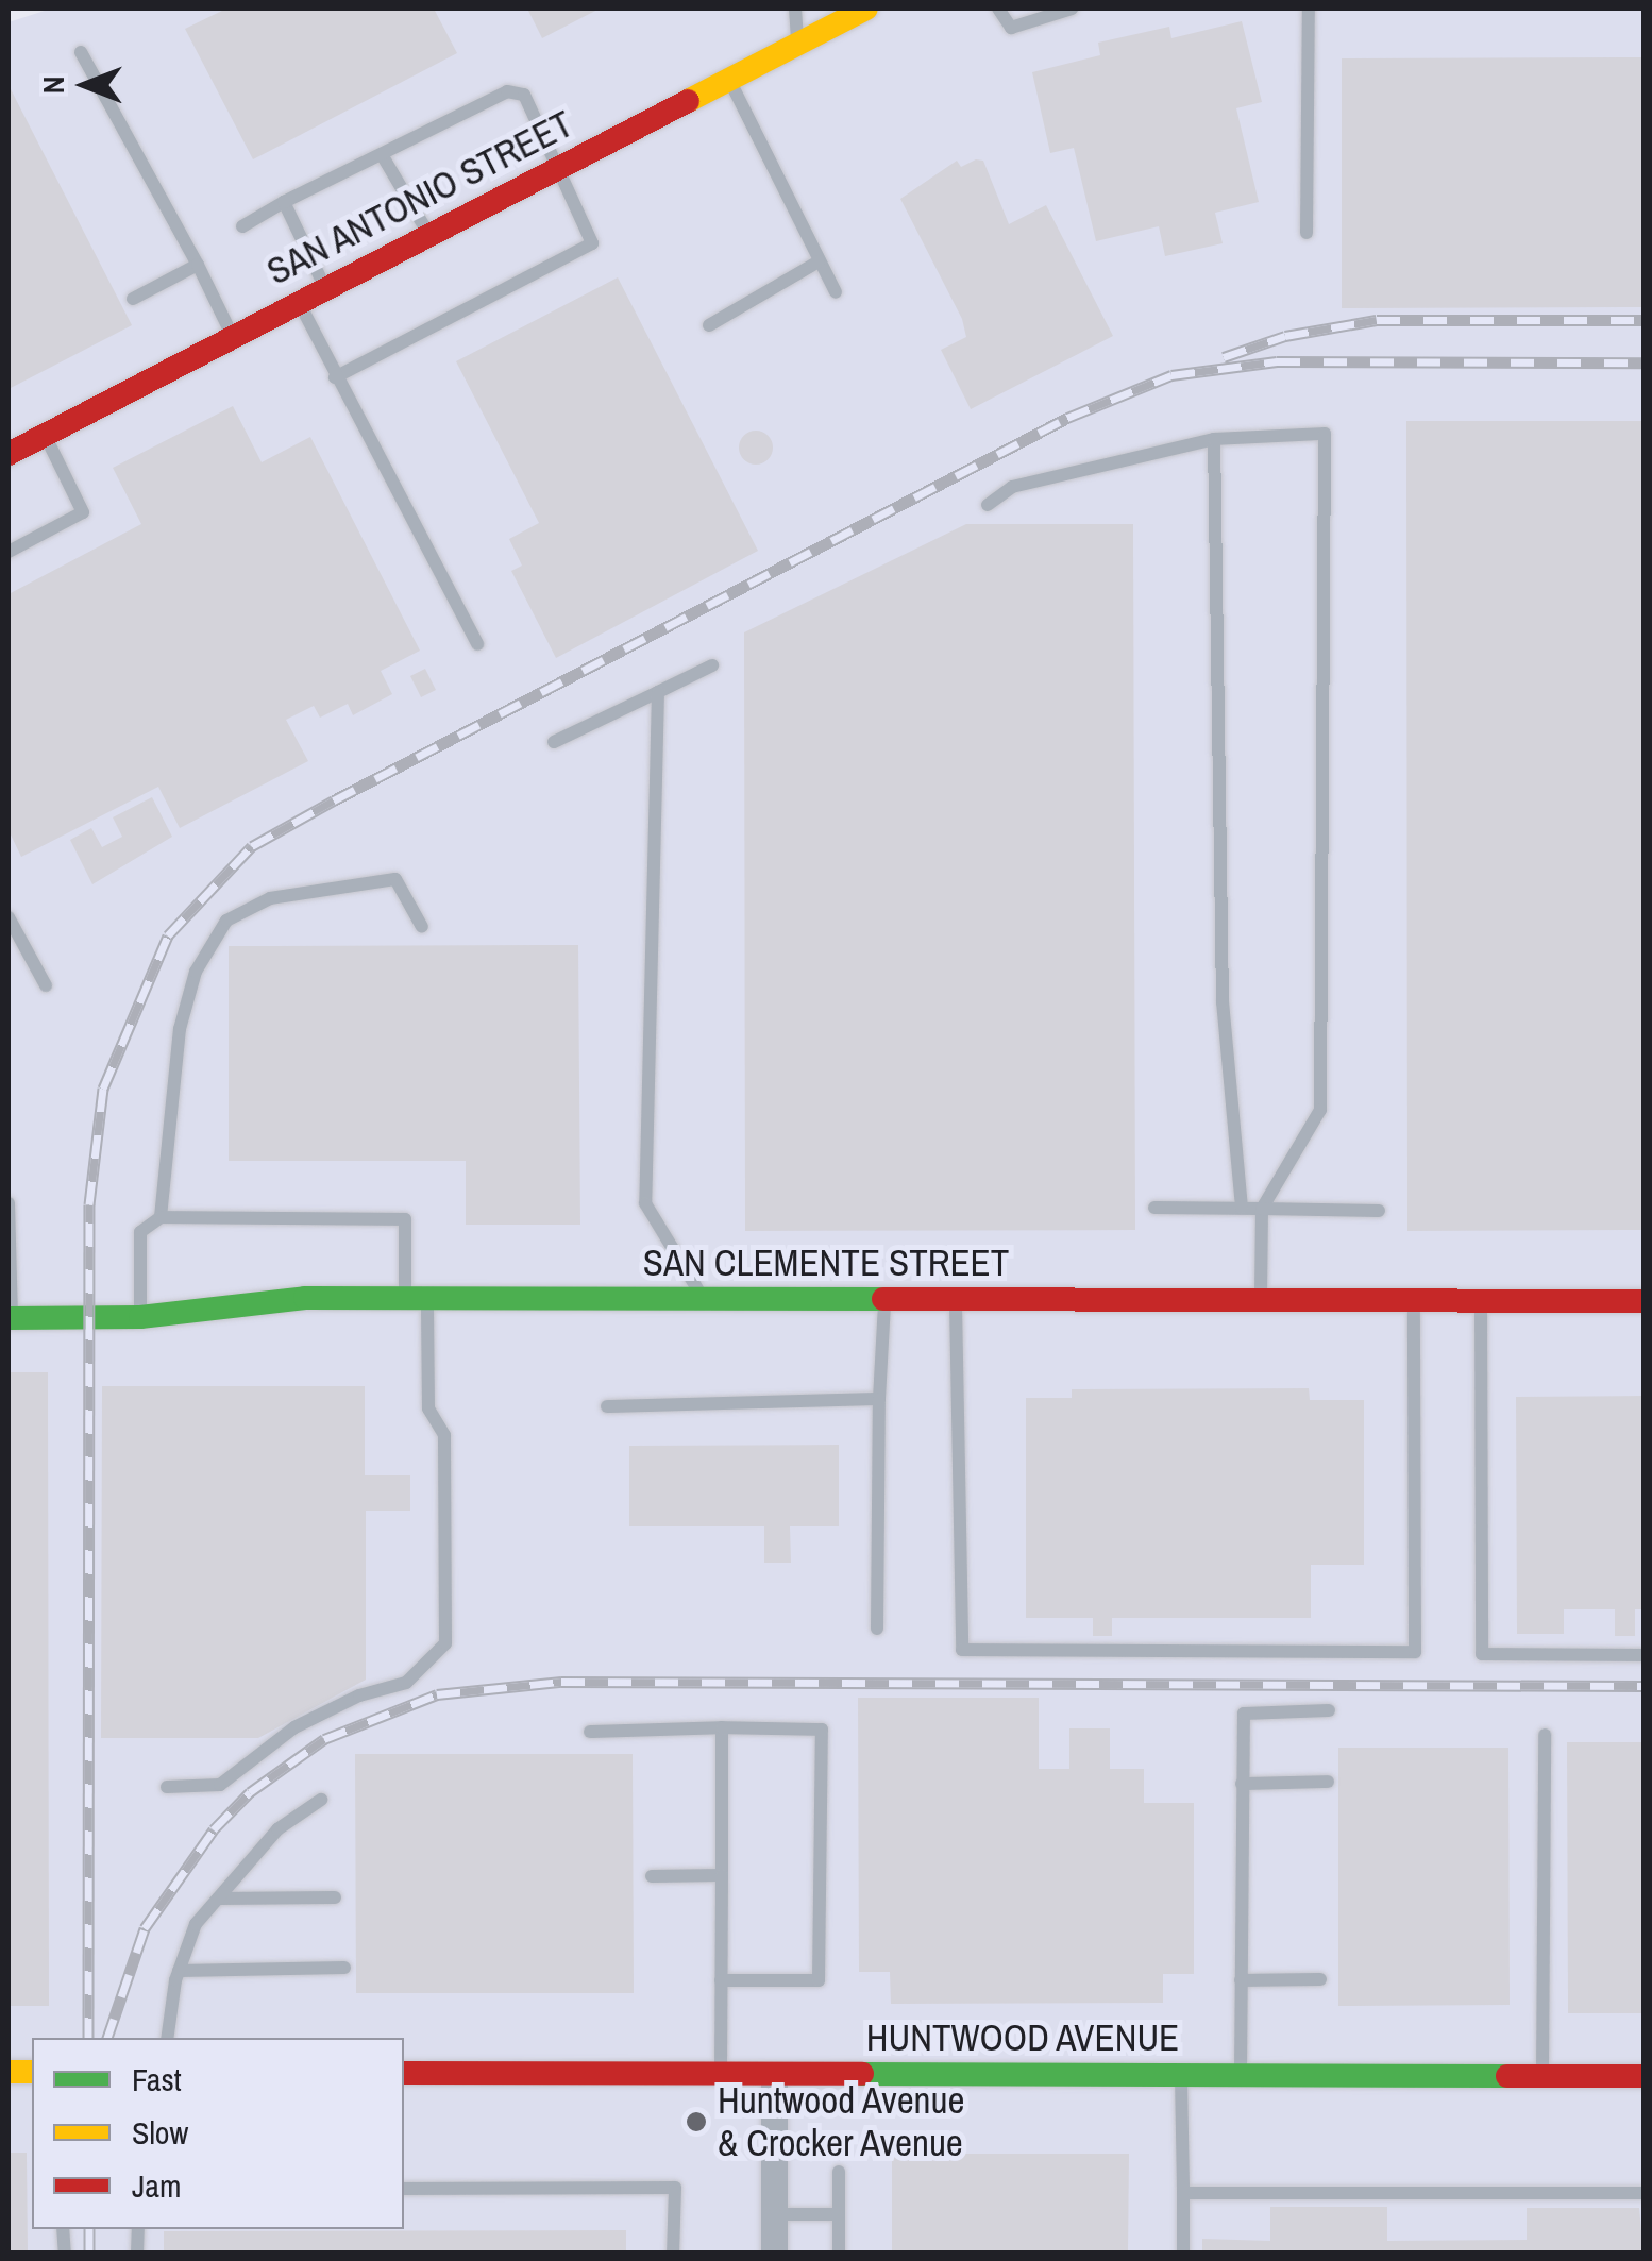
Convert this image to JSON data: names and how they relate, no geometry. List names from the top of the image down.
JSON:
{
  "streets": {
    "street": ["SAN ANTONIO STREET", "SAN CLEMENTE STREET", "HUNTWOOD AVENUE"]
  },
  "places": ["Huntwood Avenue & Crocker Avenue"],
  "legend": ["Fast", "Slow", "Jam"],
  "north": "left"
}
